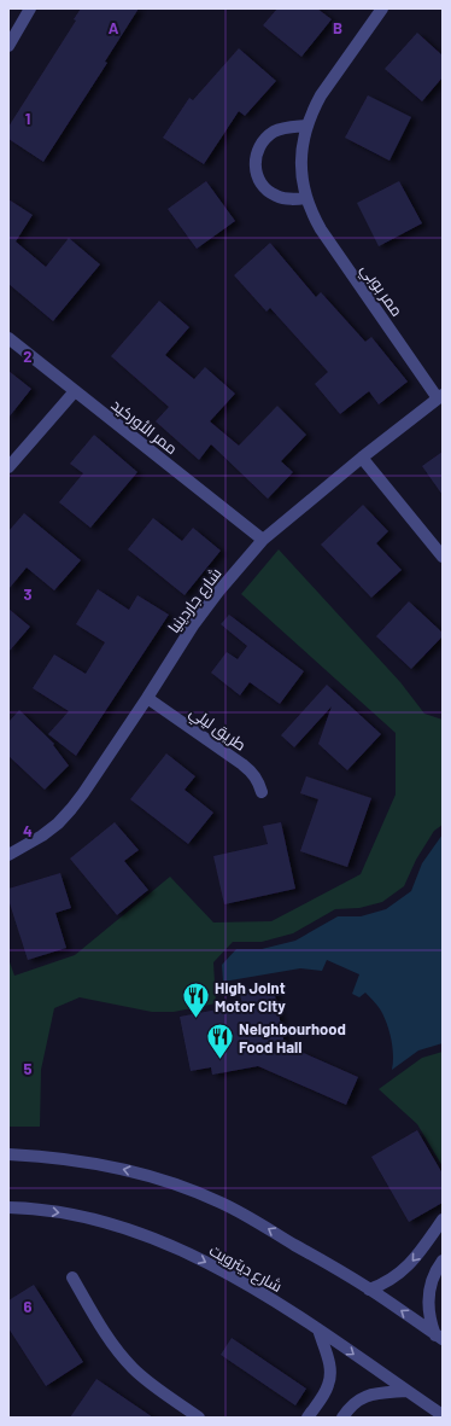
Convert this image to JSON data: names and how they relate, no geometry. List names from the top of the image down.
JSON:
{
  "streets": {
    "street": [
      "ممر بوبي",
      "ممر الأوركيد",
      "شارع جاردينيا",
      "طريق ليلي",
      "شارع ديترويت"
    ]
  },
  "crossings": [
    ["ممر بوبي", "شارع جاردينيا"],
    ["ممر الأوركيد", "شارع جاردينيا"],
    ["شارع جاردينيا", "طريق ليلي"]
  ],
  "places": {
    "restaurant": ["High Joint Motor City", "Neighbourhood Food Hall"]
  },
  "grid": {
    "columns": ["A", "B"],
    "rows": [
      "1",
      "2",
      "3",
      "4",
      "5",
      "6"
    ]
  }
}
